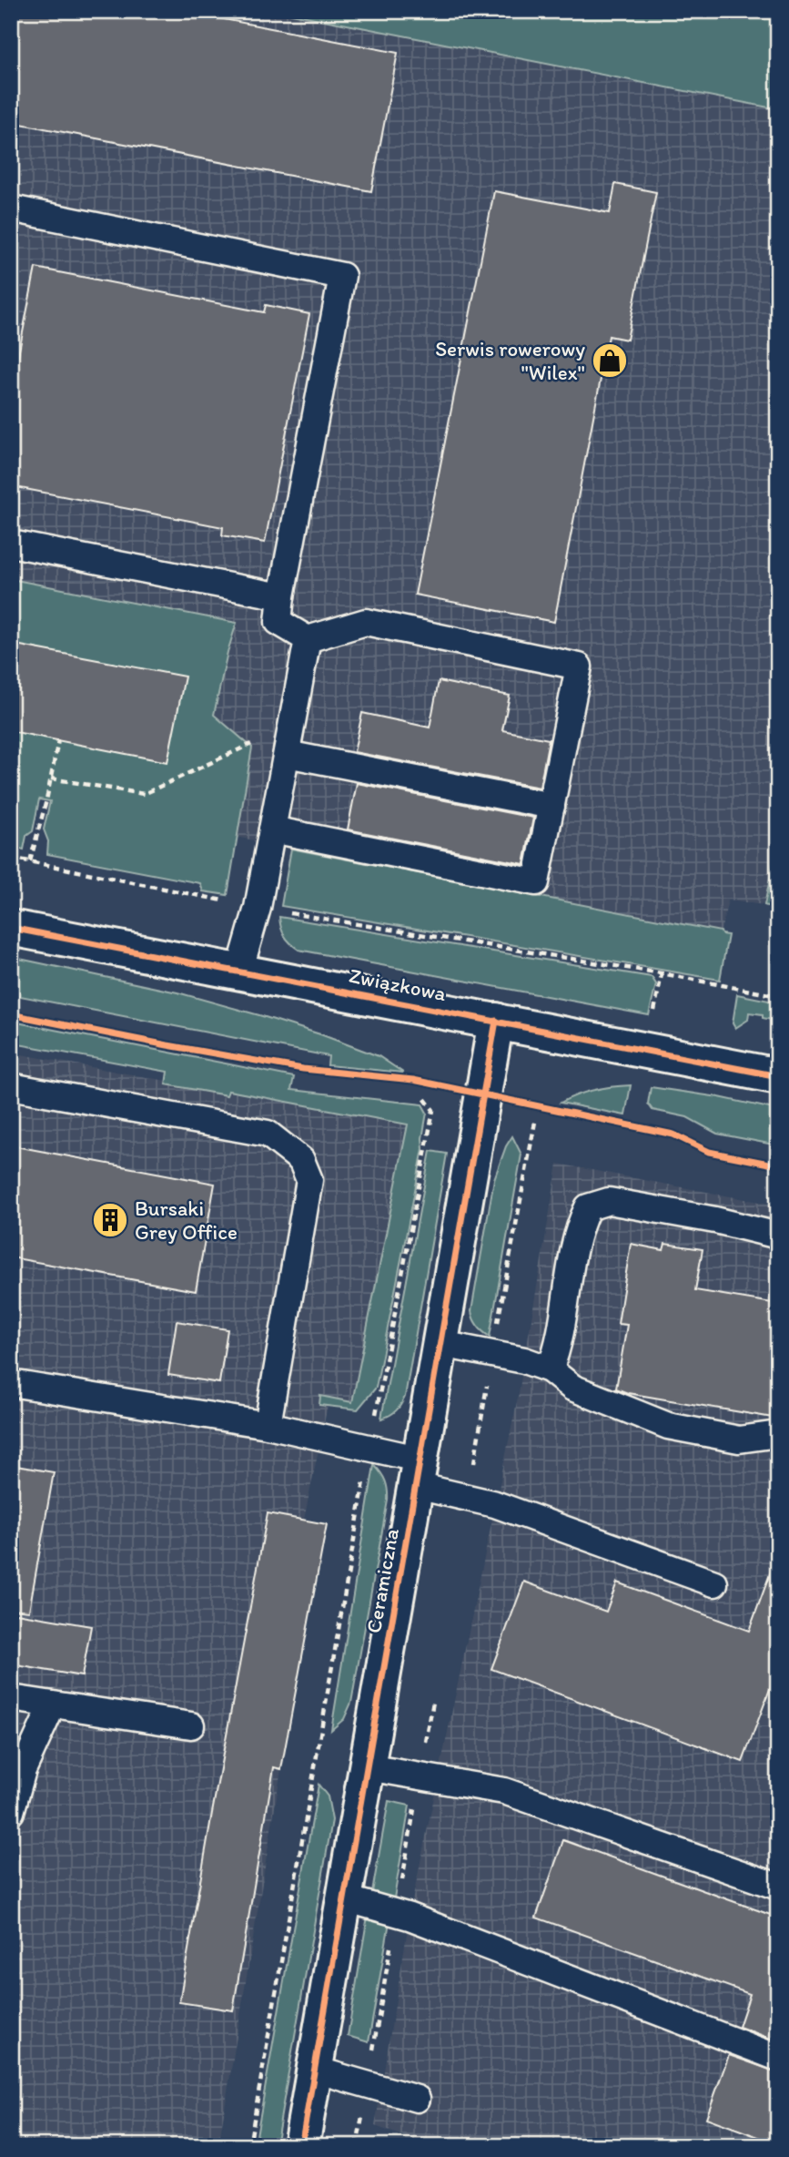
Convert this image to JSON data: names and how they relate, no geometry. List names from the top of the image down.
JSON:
{
  "streets": {
    "street": ["Związkowa", "Ceramiczna"]
  },
  "crossings": [
    ["Związkowa", "Ceramiczna"]
  ],
  "places": {
    "shop": ["Serwis rowerowy \"Wilex\""],
    "building": ["Bursaki Grey Office"]
  }
}
